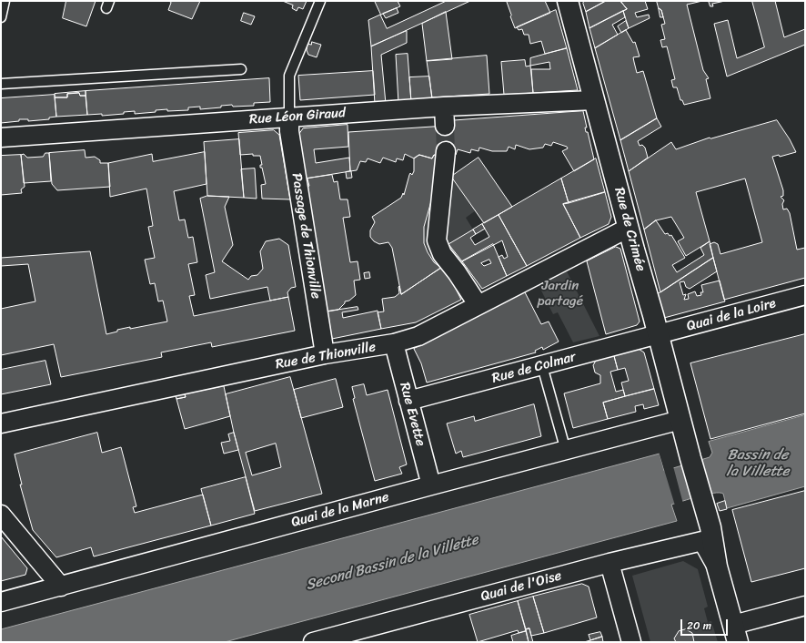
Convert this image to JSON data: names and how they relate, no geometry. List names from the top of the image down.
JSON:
{
  "streets": {
    "street": [
      "Rue Léon Giraud",
      "Rue de Crimée",
      "Passage de Thionville",
      "Quai de la Loire",
      "Rue de Thionville",
      "Rue de Colmar",
      "Rue Evette",
      "Quai de la Marne",
      "Quai de l'Oise"
    ]
  },
  "crossings": [
    ["Rue Léon Giraud", "Rue de Crimée"],
    ["Rue Léon Giraud", "Passage de Thionville"],
    ["Rue de Crimée", "Quai de la Loire"],
    ["Rue de Crimée", "Rue de Thionville"],
    ["Rue de Crimée", "Rue de Colmar"],
    ["Rue de Crimée", "Quai de la Marne"],
    ["Rue de Crimée", "Quai de l'Oise"],
    ["Passage de Thionville", "Rue de Thionville"],
    ["Quai de la Loire", "Rue de Colmar"],
    ["Rue de Thionville", "Rue Evette"],
    ["Rue de Colmar", "Rue Evette"],
    ["Rue Evette", "Quai de la Marne"]
  ],
  "water": ["Bassin de la Villette", "Second Bassin de la Villette"],
  "parks": ["Jardin partagé"],
  "scale_bar": "20 m"
}
